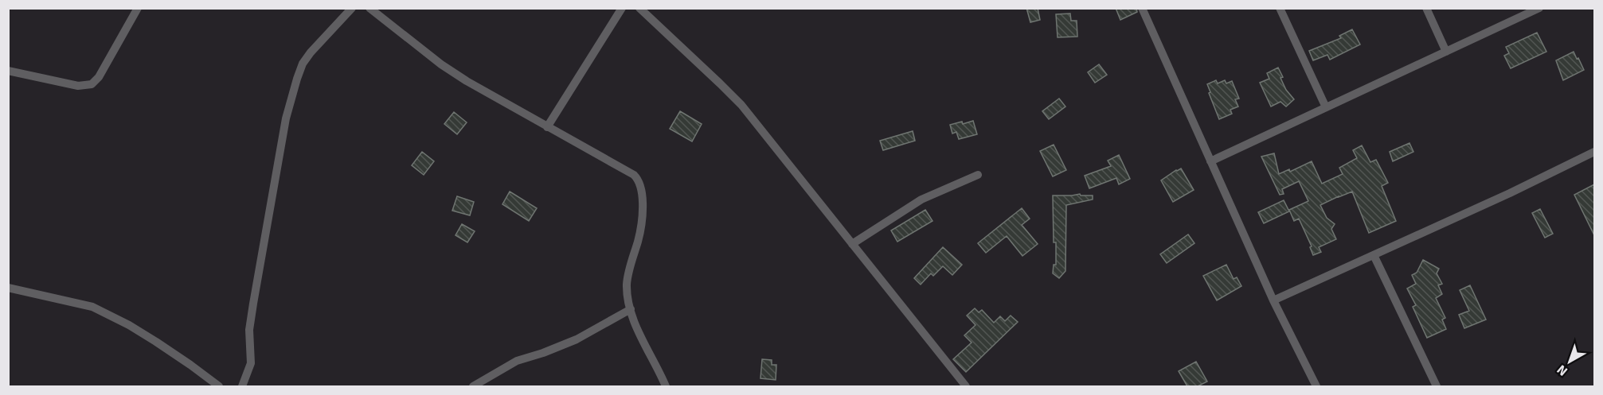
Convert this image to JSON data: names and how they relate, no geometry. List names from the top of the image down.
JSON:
{
  "north": "bottom left"
}
